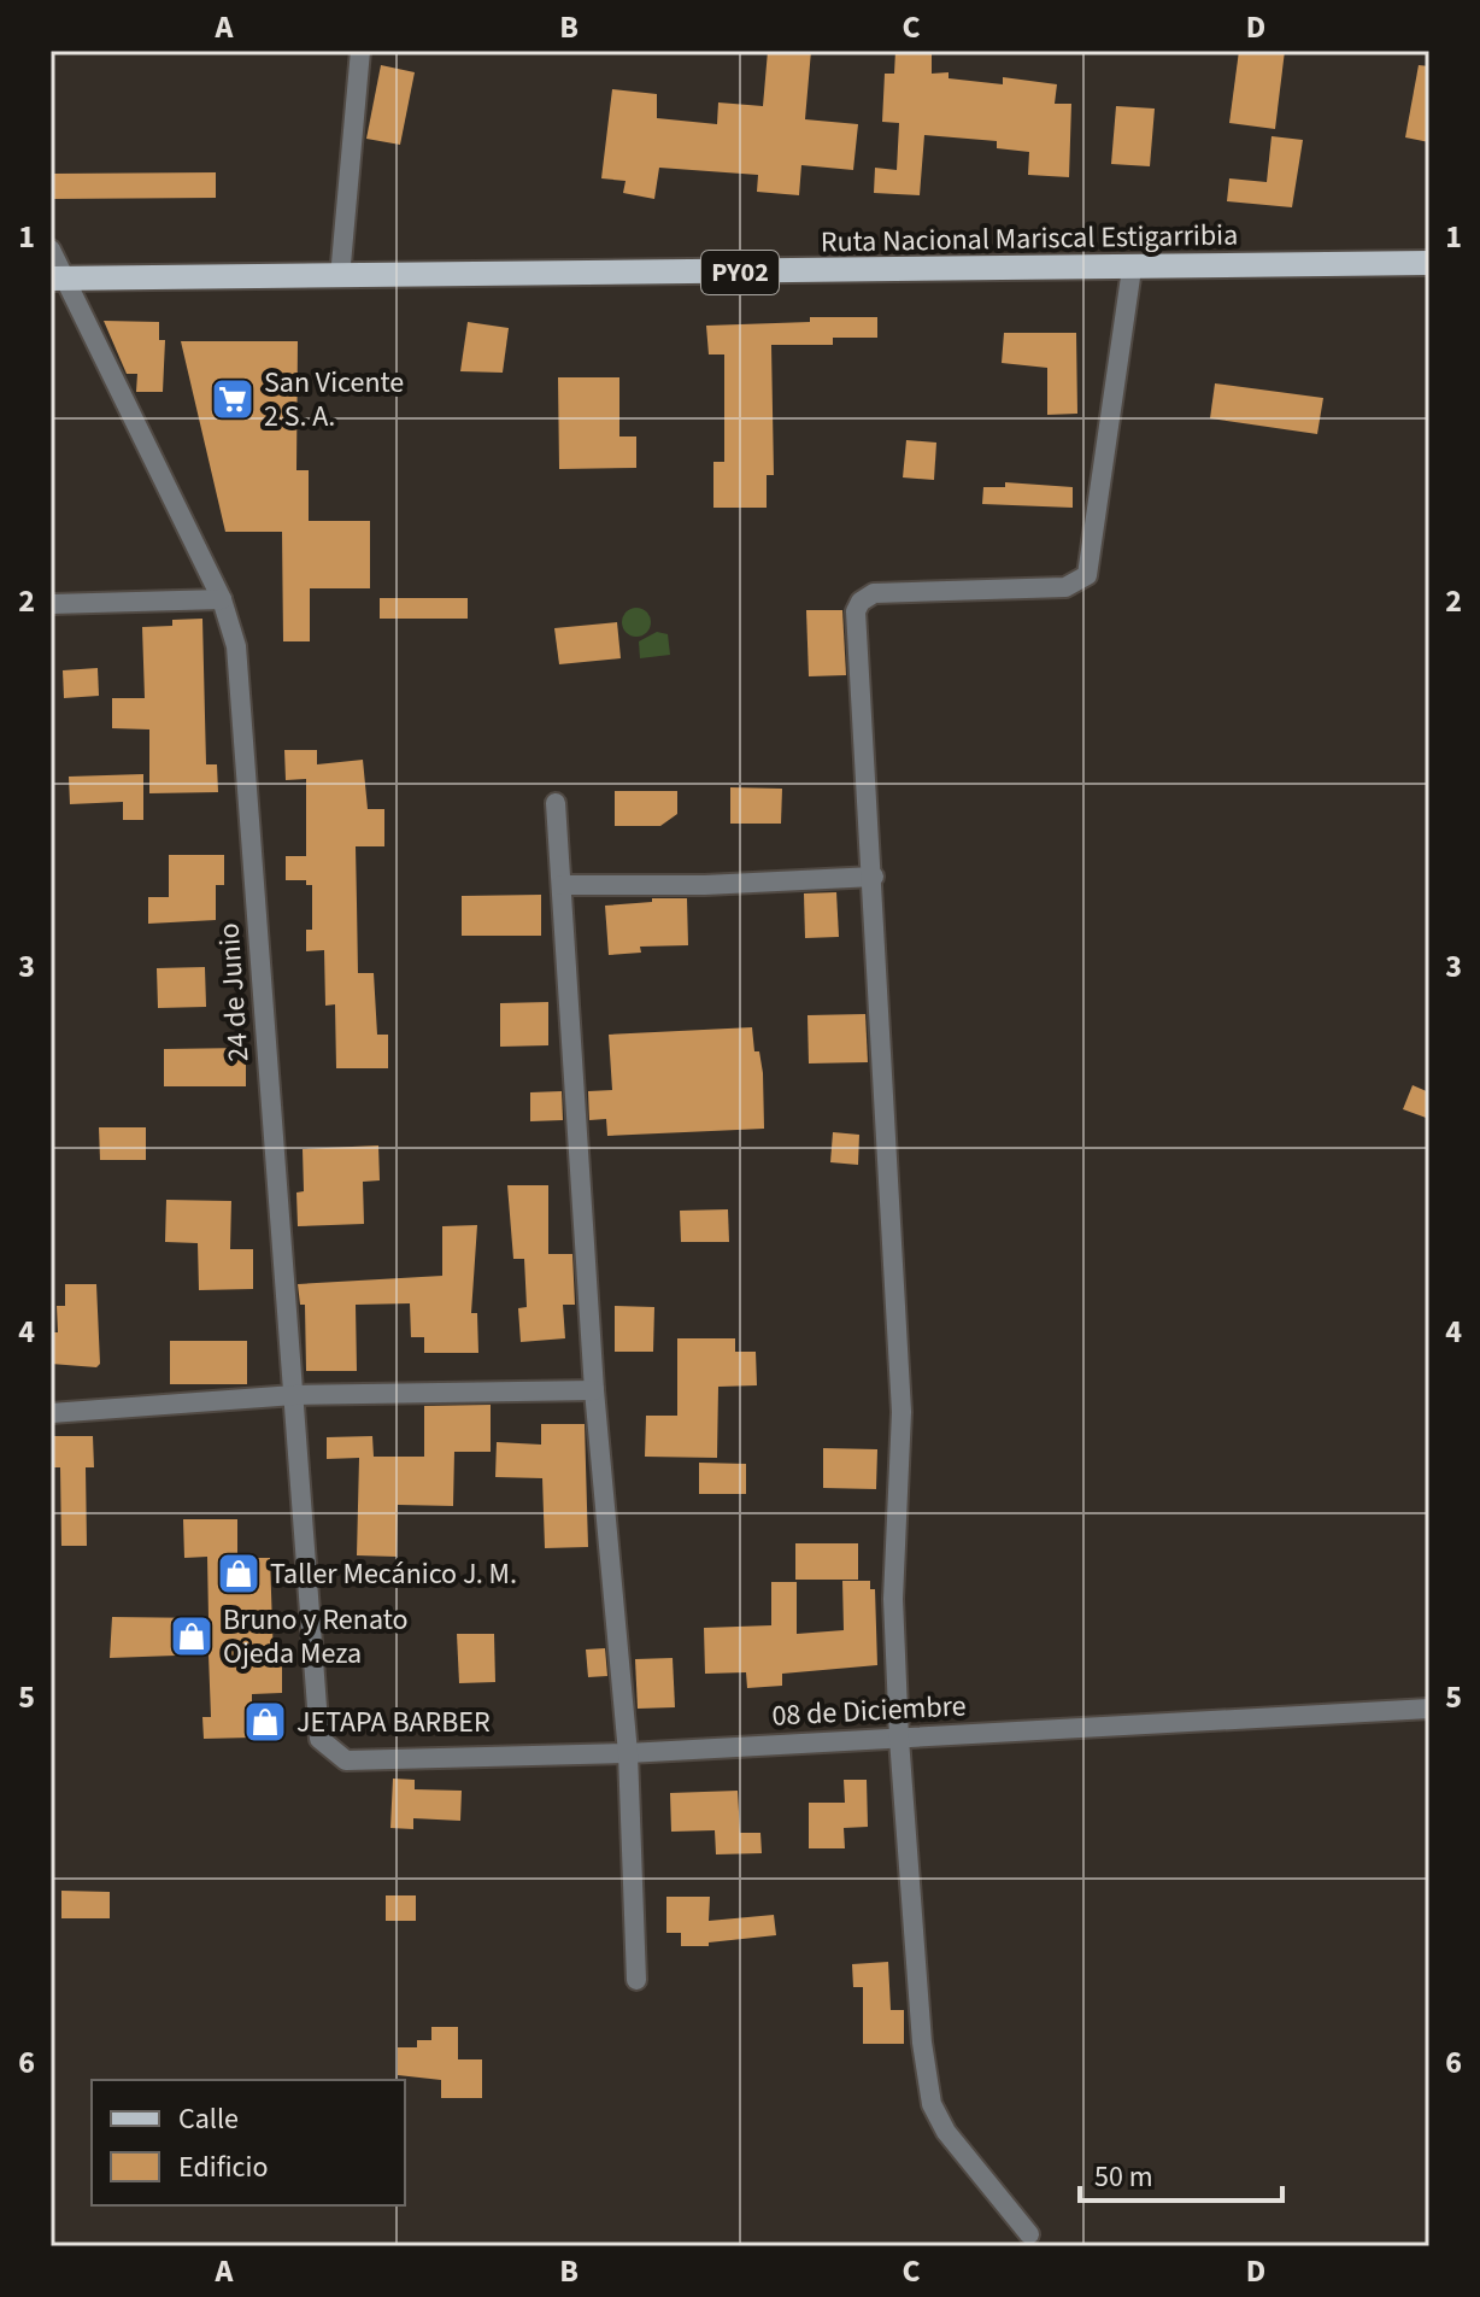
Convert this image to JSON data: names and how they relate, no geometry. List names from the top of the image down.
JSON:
{
  "streets": {
    "main road": ["Ruta Nacional Mariscal Estigarribia", "PY02"],
    "street": ["24 de Junio", "08 de Diciembre"]
  },
  "crossings": [
    ["Ruta Nacional Mariscal Estigarribia", "24 de Junio"],
    ["24 de Junio", "08 de Diciembre"]
  ],
  "places": {
    "supermarket": ["San Vicente 2 S. A."],
    "shop": ["Taller Mecánico J. M.", "Bruno y Renato Ojeda Meza", "JETAPA BARBER"]
  },
  "legend": ["Calle", "Edificio"],
  "scale_bar": "50 m",
  "grid": {
    "columns": [
      "A",
      "B",
      "C",
      "D"
    ],
    "rows": [
      "1",
      "2",
      "3",
      "4",
      "5",
      "6"
    ]
  }
}
